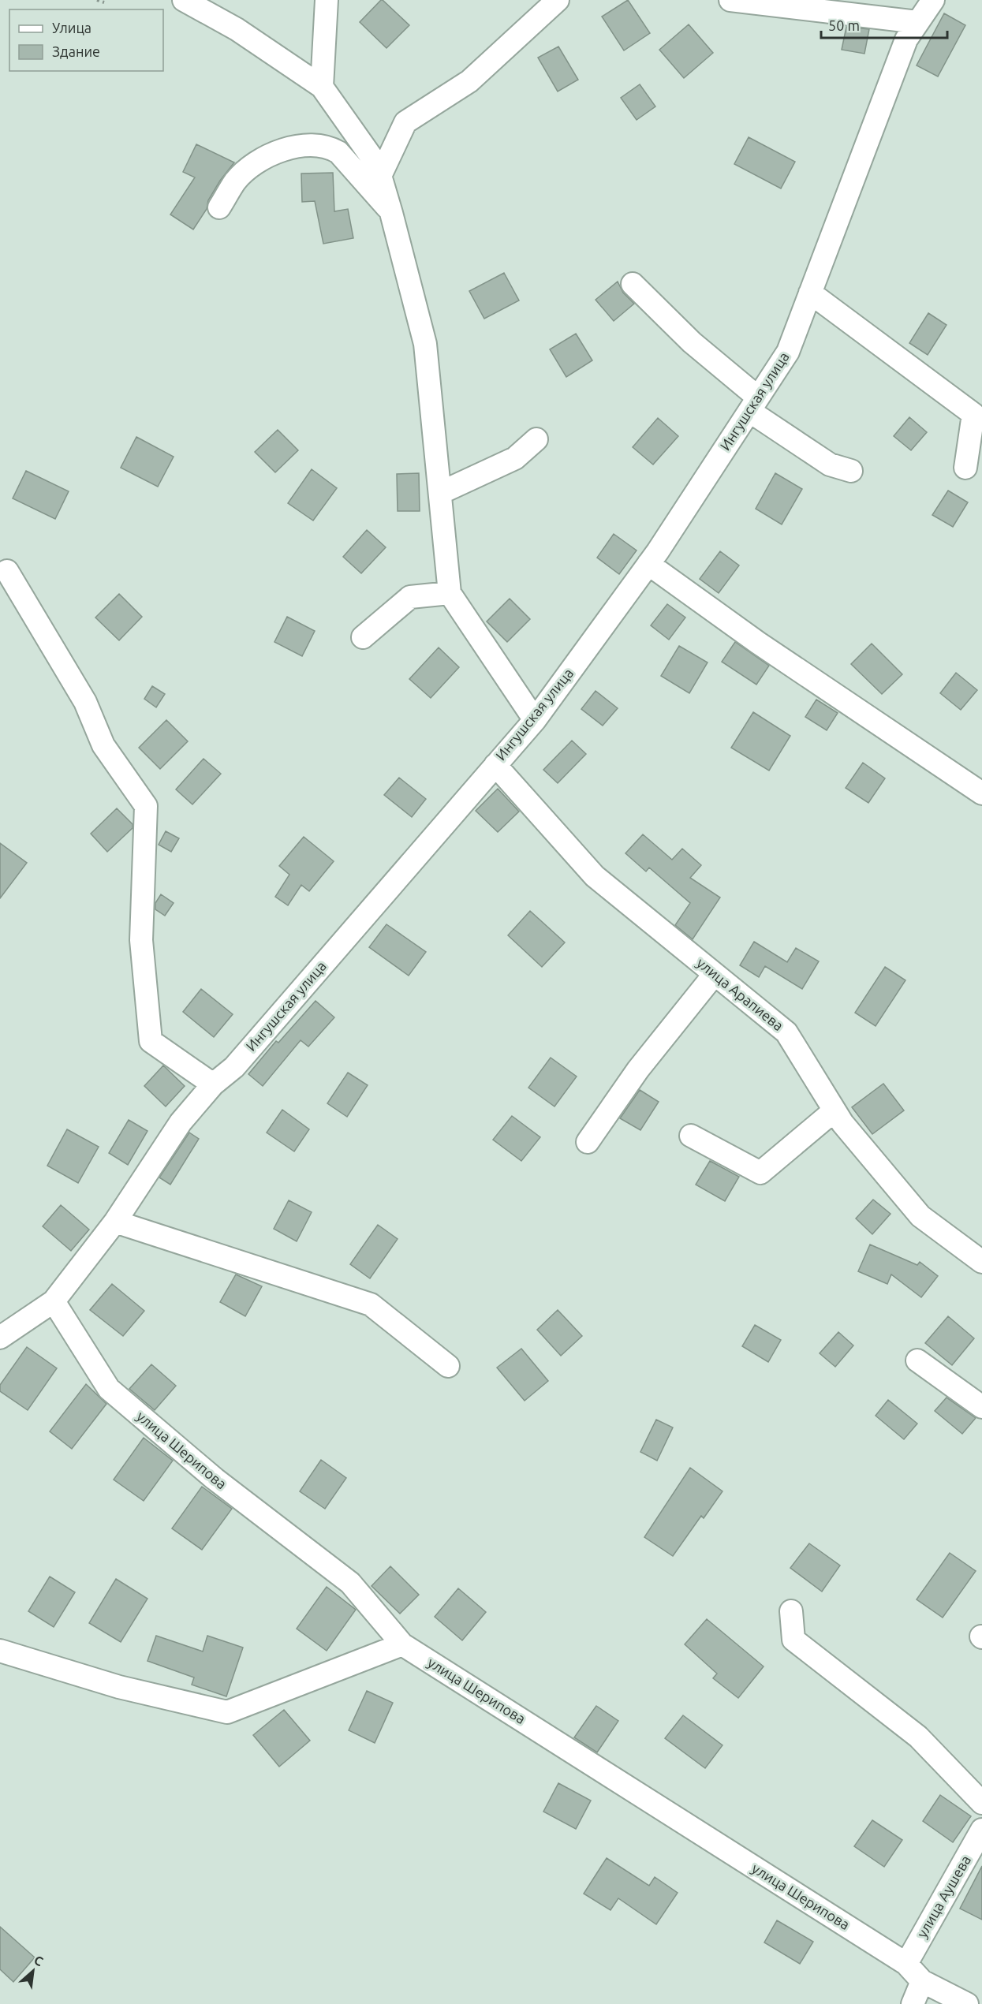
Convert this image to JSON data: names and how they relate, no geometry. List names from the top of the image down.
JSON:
{
  "streets": {
    "street": [
      "Ингушская улица",
      "улица Арапиева",
      "улица Шерипова",
      "улица Аушева"
    ]
  },
  "crossings": [
    ["Ингушская улица", "улица Арапиева"],
    ["Ингушская улица", "улица Шерипова"],
    ["улица Шерипова", "улица Аушева"]
  ],
  "legend": ["Улица", "Здание"],
  "scale_bar": "50 m",
  "north": "top right"
}
